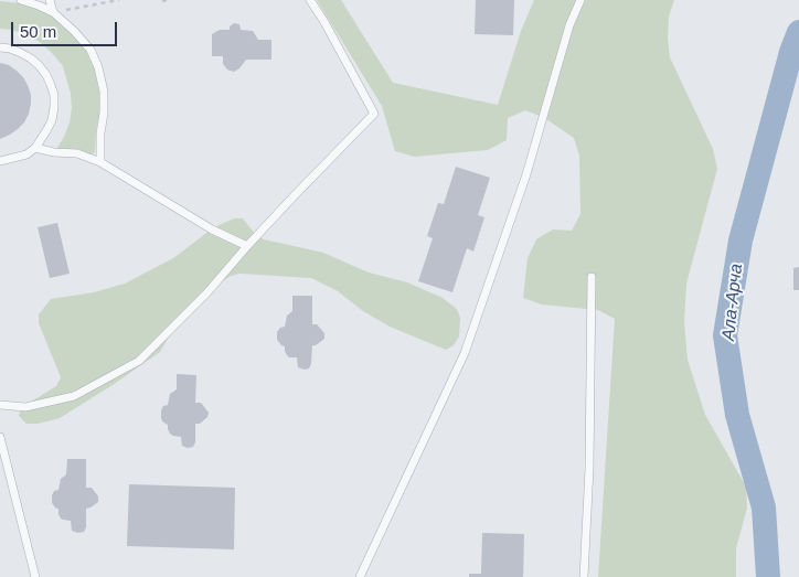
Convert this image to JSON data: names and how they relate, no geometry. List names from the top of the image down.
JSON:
{
  "water": ["Ала-Арча"],
  "scale_bar": "50 m"
}
